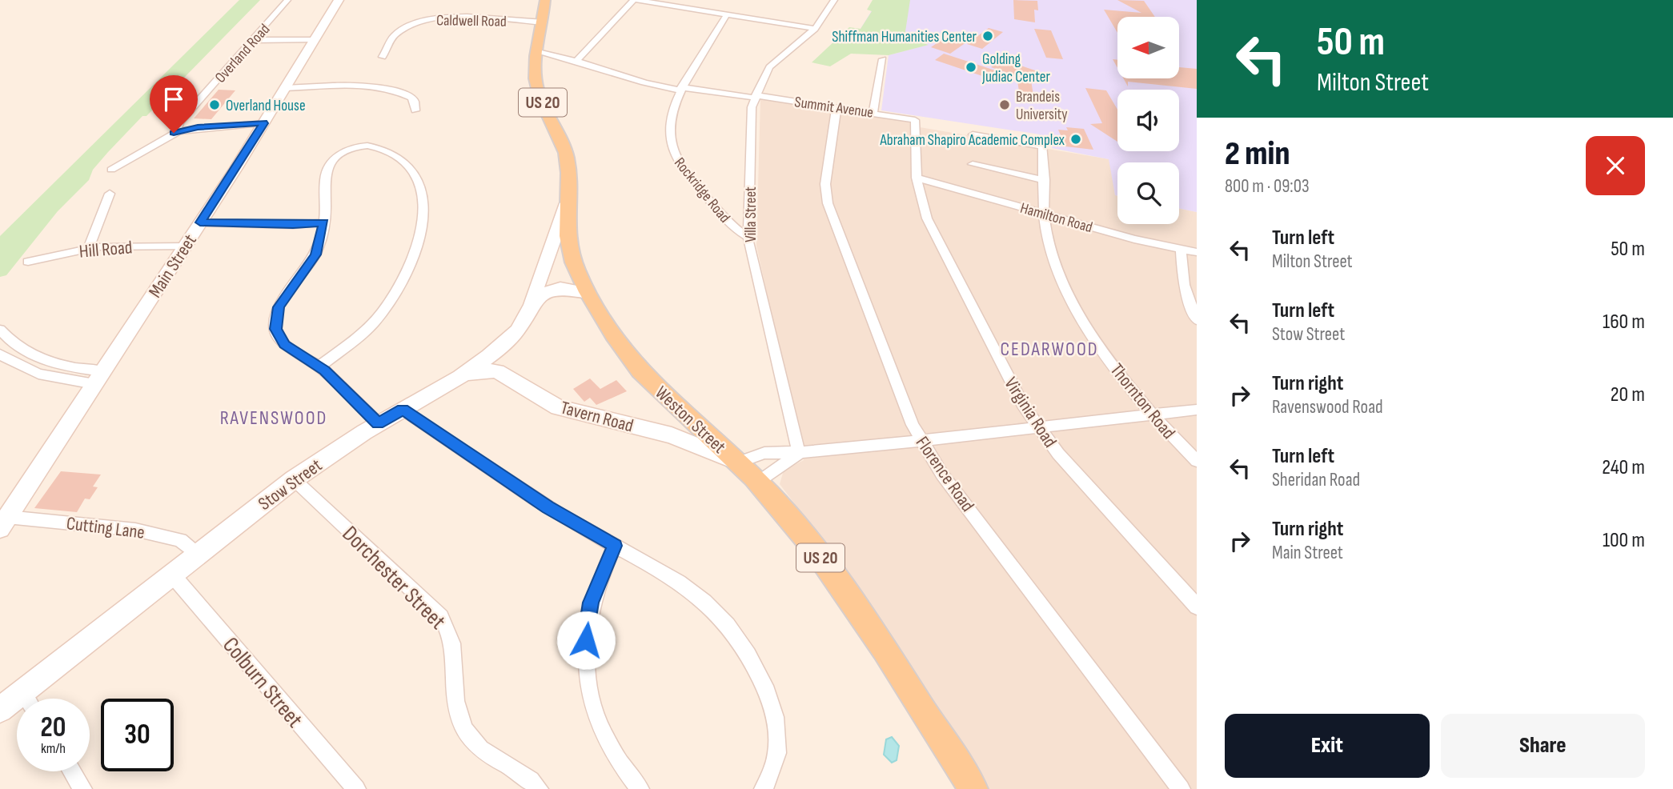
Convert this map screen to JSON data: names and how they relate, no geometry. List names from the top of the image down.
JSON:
{
  "streets": {
    "main road": ["US 20", "Main Street", "Weston Street"],
    "street": [
      "Caldwell Road",
      "Overland Road",
      "Summit Avenue",
      "Rockridge Road",
      "Villa Street",
      "Hamilton Road",
      "Hill Road",
      "Thornton Road",
      "Virginia Road",
      "Tavern Road",
      "Florence Road",
      "Stow Street",
      "Cutting Lane",
      "Dorchester Street",
      "Colburn Street"
    ]
  },
  "crossings": [
    ["Caldwell Road", "Weston Street"],
    ["Summit Avenue", "Rockridge Road"],
    ["Summit Avenue", "Villa Street"],
    ["Summit Avenue", "Virginia Road"],
    ["Summit Avenue", "Weston Street"],
    ["Summit Avenue", "Florence Road"],
    ["Rockridge Road", "Villa Street"],
    ["Hamilton Road", "Thornton Road"],
    ["Hamilton Road", "Virginia Road"],
    ["Hill Road", "Main Street"],
    ["Main Street", "Cutting Lane"],
    ["Tavern Road", "Weston Street"],
    ["Tavern Road", "Stow Street"],
    ["Weston Street", "Stow Street"],
    ["Stow Street", "Cutting Lane"],
    ["Stow Street", "Dorchester Street"],
    ["Stow Street", "Colburn Street"]
  ],
  "districts": ["CEDARWOOD", "RAVENSWOOD"],
  "places": [
    "Shiffman Humanities Center",
    "Golding Judiac Center",
    "Overland House",
    "Brandeis University",
    "Abraham Shapiro Academic Complex"
  ],
  "north": "left",
  "page": {
    "turn": ["50 m", "Milton Street"],
    "heading": ["2 min", "800 m · 09:03"],
    "list": [
      {
        "name": "Turn left",
        "note": "Milton Street",
        "value": "50 m"
      },
      {
        "name": "Turn left",
        "note": "Stow Street",
        "value": "160 m"
      },
      {
        "name": "Turn right",
        "note": "Ravenswood Road",
        "value": "20 m"
      },
      {
        "name": "Turn left",
        "note": "Sheridan Road",
        "value": "240 m"
      },
      {
        "name": "Turn right",
        "note": "Main Street",
        "value": "100 m"
      }
    ],
    "speed": "20 km/h",
    "limit": "30",
    "buttons": ["Exit", "Share"]
  }
}
